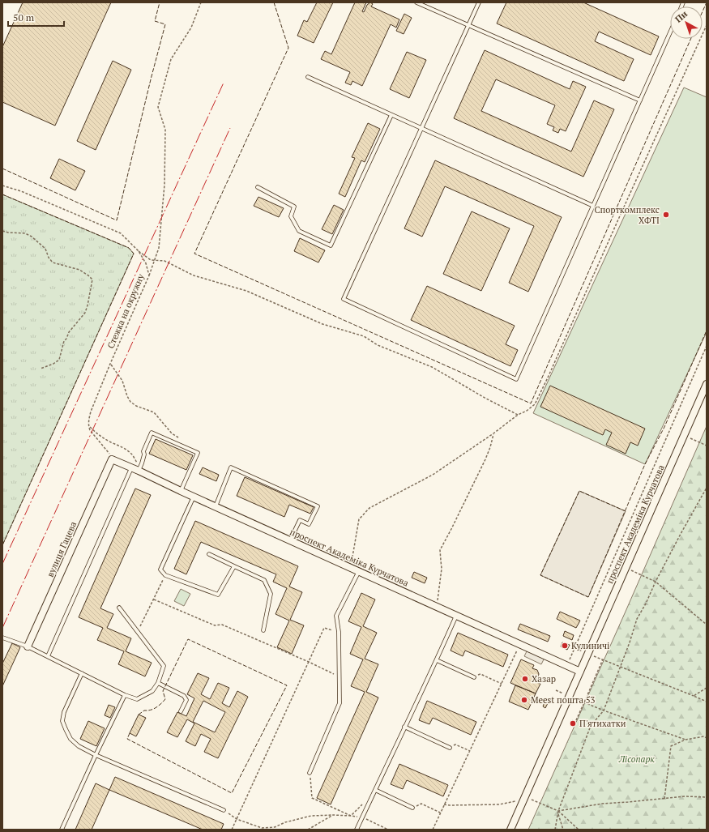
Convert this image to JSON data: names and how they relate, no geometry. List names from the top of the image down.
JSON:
{
  "streets": {
    "street": ["проспект Академіка Курчатова", "вулиця Гацева"],
    "path": ["Стежка на окружну"]
  },
  "crossings": [
    ["проспект Академіка Курчатова", "вулиця Гацева"]
  ],
  "parks": ["Лісопарк"],
  "places": [
    "Спорткомплекс ХФТІ",
    "Кулиничі",
    "Хазар",
    "Meest пошта 53",
    "П'ятихатки"
  ],
  "scale_bar": "50 m",
  "north": "top left"
}
